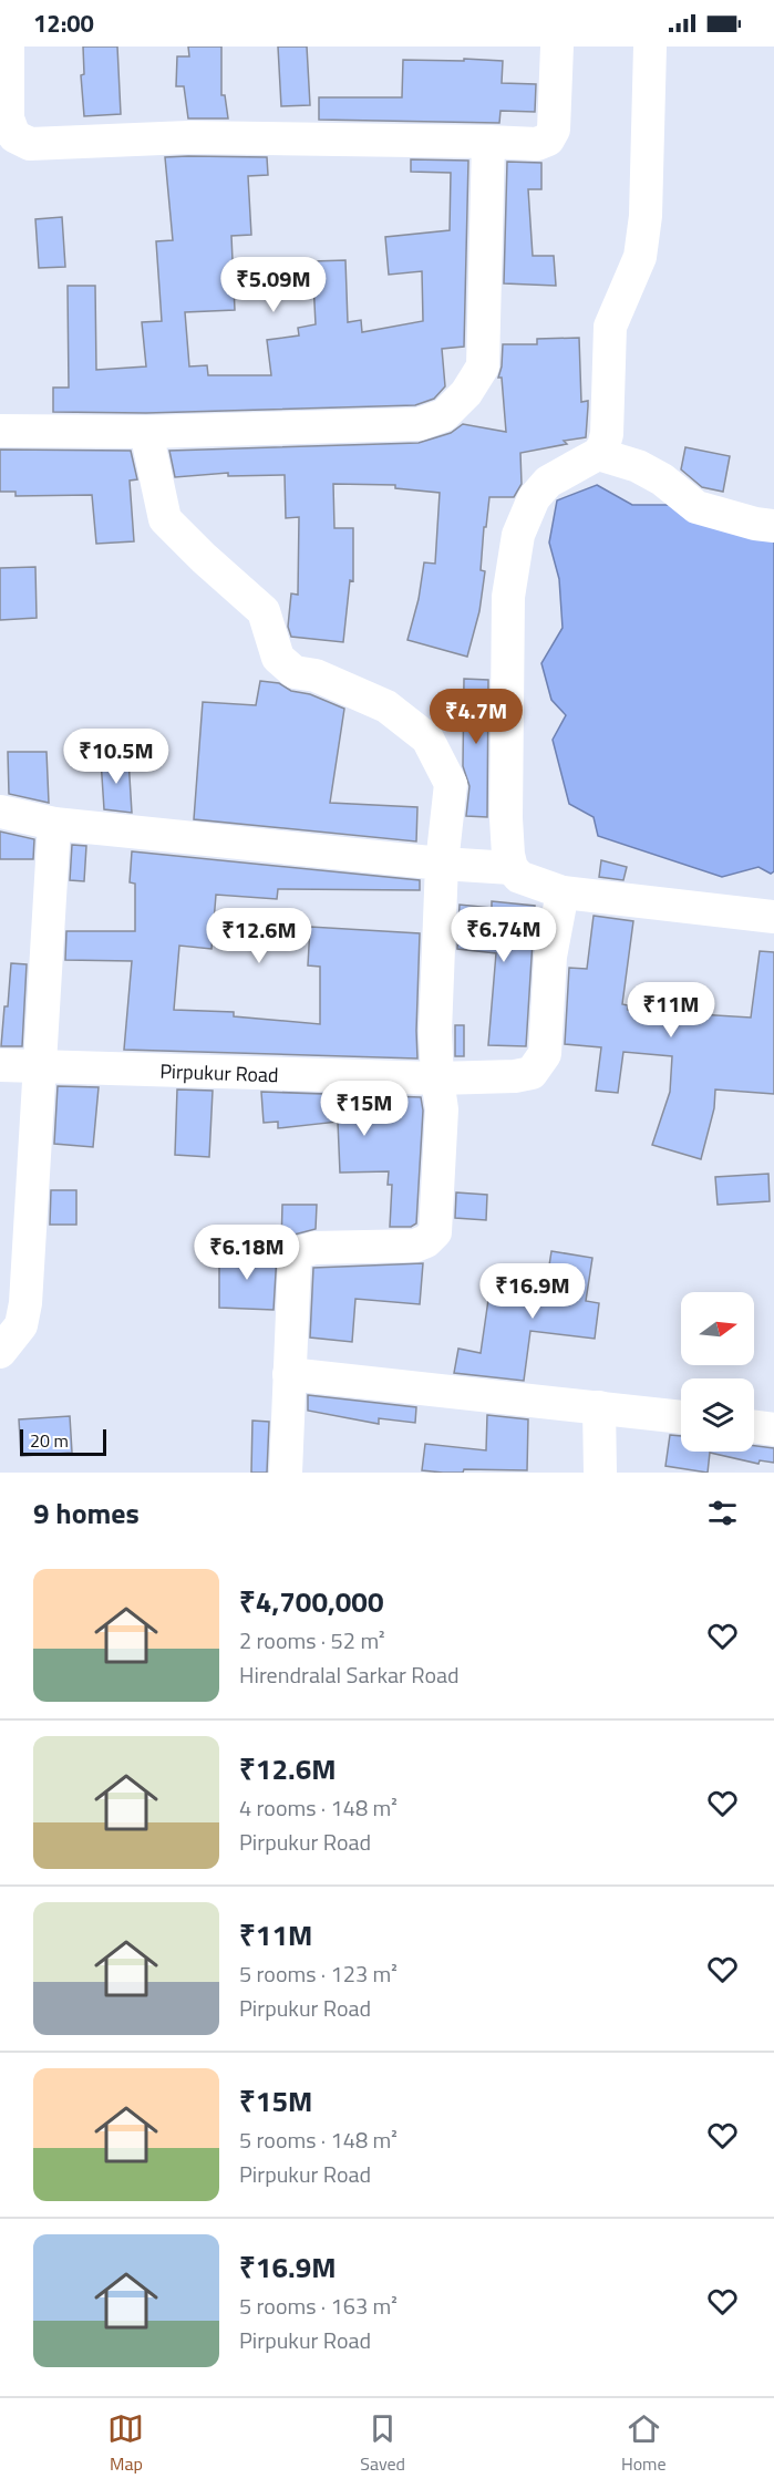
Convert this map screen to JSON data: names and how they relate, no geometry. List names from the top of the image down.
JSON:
{
  "streets": {
    "street": ["Pirpukur Road"]
  },
  "scale_bar": "20 m",
  "north": "right",
  "page": {
    "status": "12:00",
    "price": [
      "₹5.09M",
      "₹4.7M",
      "₹10.5M",
      "₹6.74M",
      "₹12.6M",
      "₹11M",
      "₹15M",
      "₹6.18M",
      "₹16.9M"
    ],
    "scale": "20 m",
    "heading": "9 homes",
    "list": [
      {
        "name": "₹4,700,000",
        "note": "2 rooms · 52 m² · Hirendralal Sarkar Road"
      },
      {
        "name": "₹12.6M",
        "note": "4 rooms · 148 m² · Pirpukur Road"
      },
      {
        "name": "₹11M",
        "note": "5 rooms · 123 m² · Pirpukur Road"
      },
      {
        "name": "₹15M",
        "note": "5 rooms · 148 m² · Pirpukur Road"
      },
      {
        "name": "₹16.9M",
        "note": "5 rooms · 163 m² · Pirpukur Road"
      }
    ],
    "tabs": ["Map", "Saved", "Home"]
  }
}
